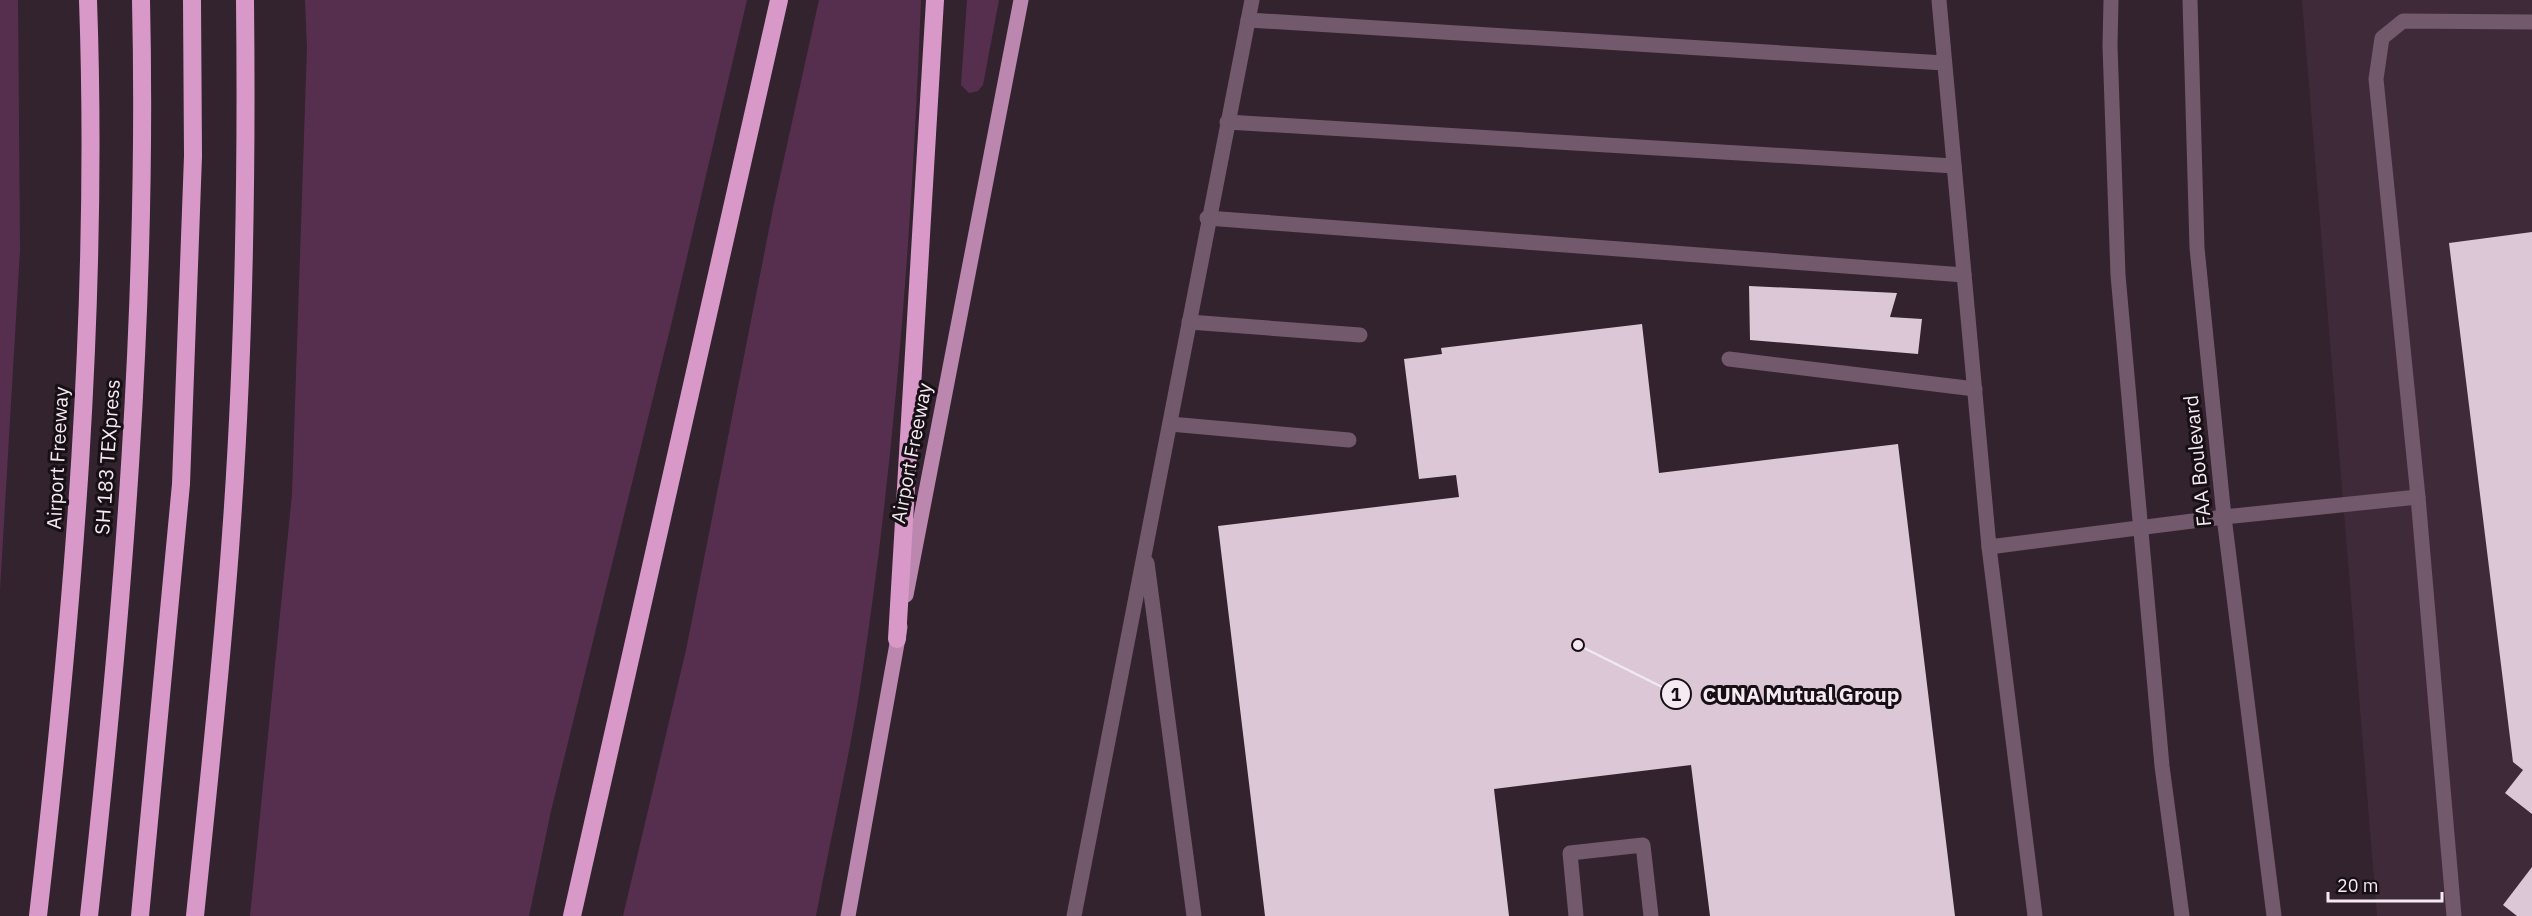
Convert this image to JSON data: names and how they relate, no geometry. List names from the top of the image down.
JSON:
{
  "streets": {
    "highway": ["Airport Freeway", "SH 183 TEXpress"],
    "street": ["FAA Boulevard"]
  },
  "places": ["CUNA Mutual Group"],
  "scale_bar": "20 m"
}
